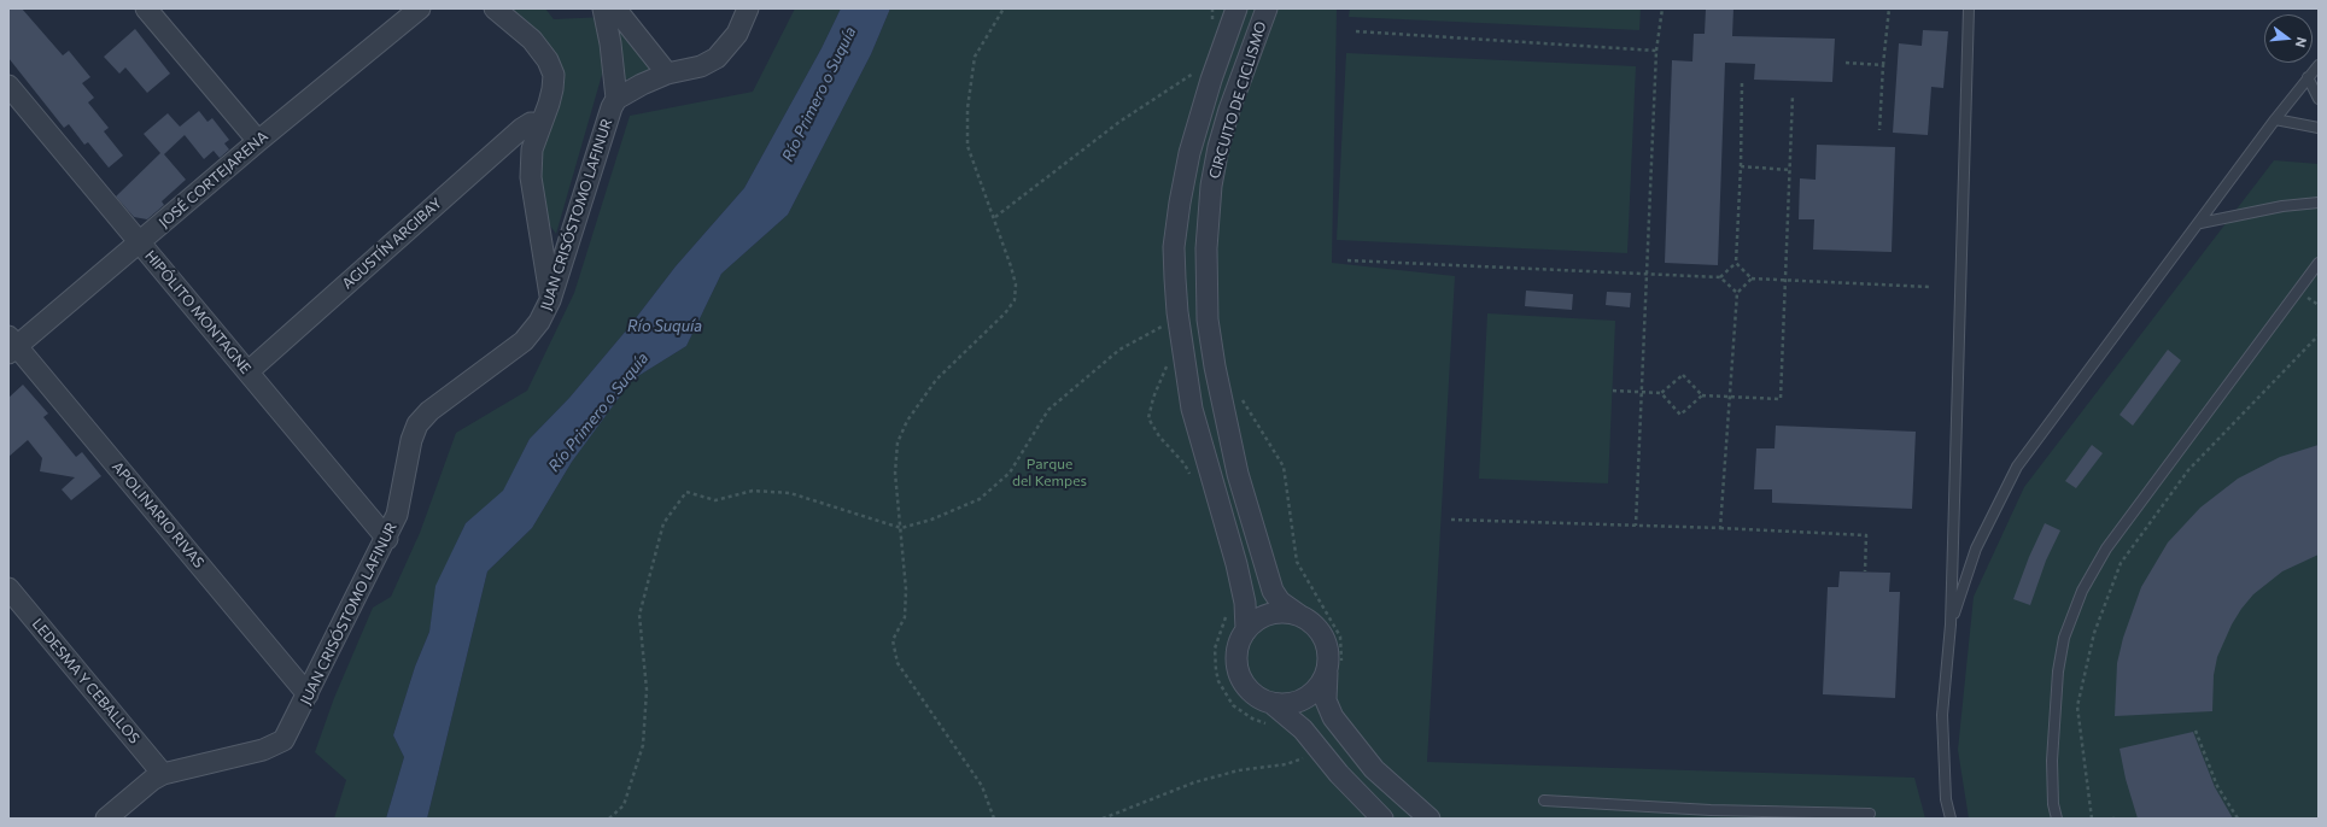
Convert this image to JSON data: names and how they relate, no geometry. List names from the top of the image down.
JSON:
{
  "streets": {
    "street": [
      "JOSÉ CORTEJARENA",
      "JUAN CRISÓSTOMO LAFINUR",
      "AGUSTÍN ARGIBAY",
      "HIPÓLITO MONTAGNE",
      "APOLINARIO RIVAS",
      "LEDESMA Y CEBALLOS"
    ]
  },
  "crossings": [
    ["JOSÉ CORTEJARENA", "HIPÓLITO MONTAGNE"],
    ["JOSÉ CORTEJARENA", "APOLINARIO RIVAS"],
    ["JUAN CRISÓSTOMO LAFINUR", "HIPÓLITO MONTAGNE"],
    ["JUAN CRISÓSTOMO LAFINUR", "APOLINARIO RIVAS"],
    ["JUAN CRISÓSTOMO LAFINUR", "LEDESMA Y CEBALLOS"],
    ["AGUSTÍN ARGIBAY", "HIPÓLITO MONTAGNE"]
  ],
  "water": ["Río Primero o Suquía", "Río Suquía"],
  "parks": ["Parque del Kempes"],
  "north": "right"
}
